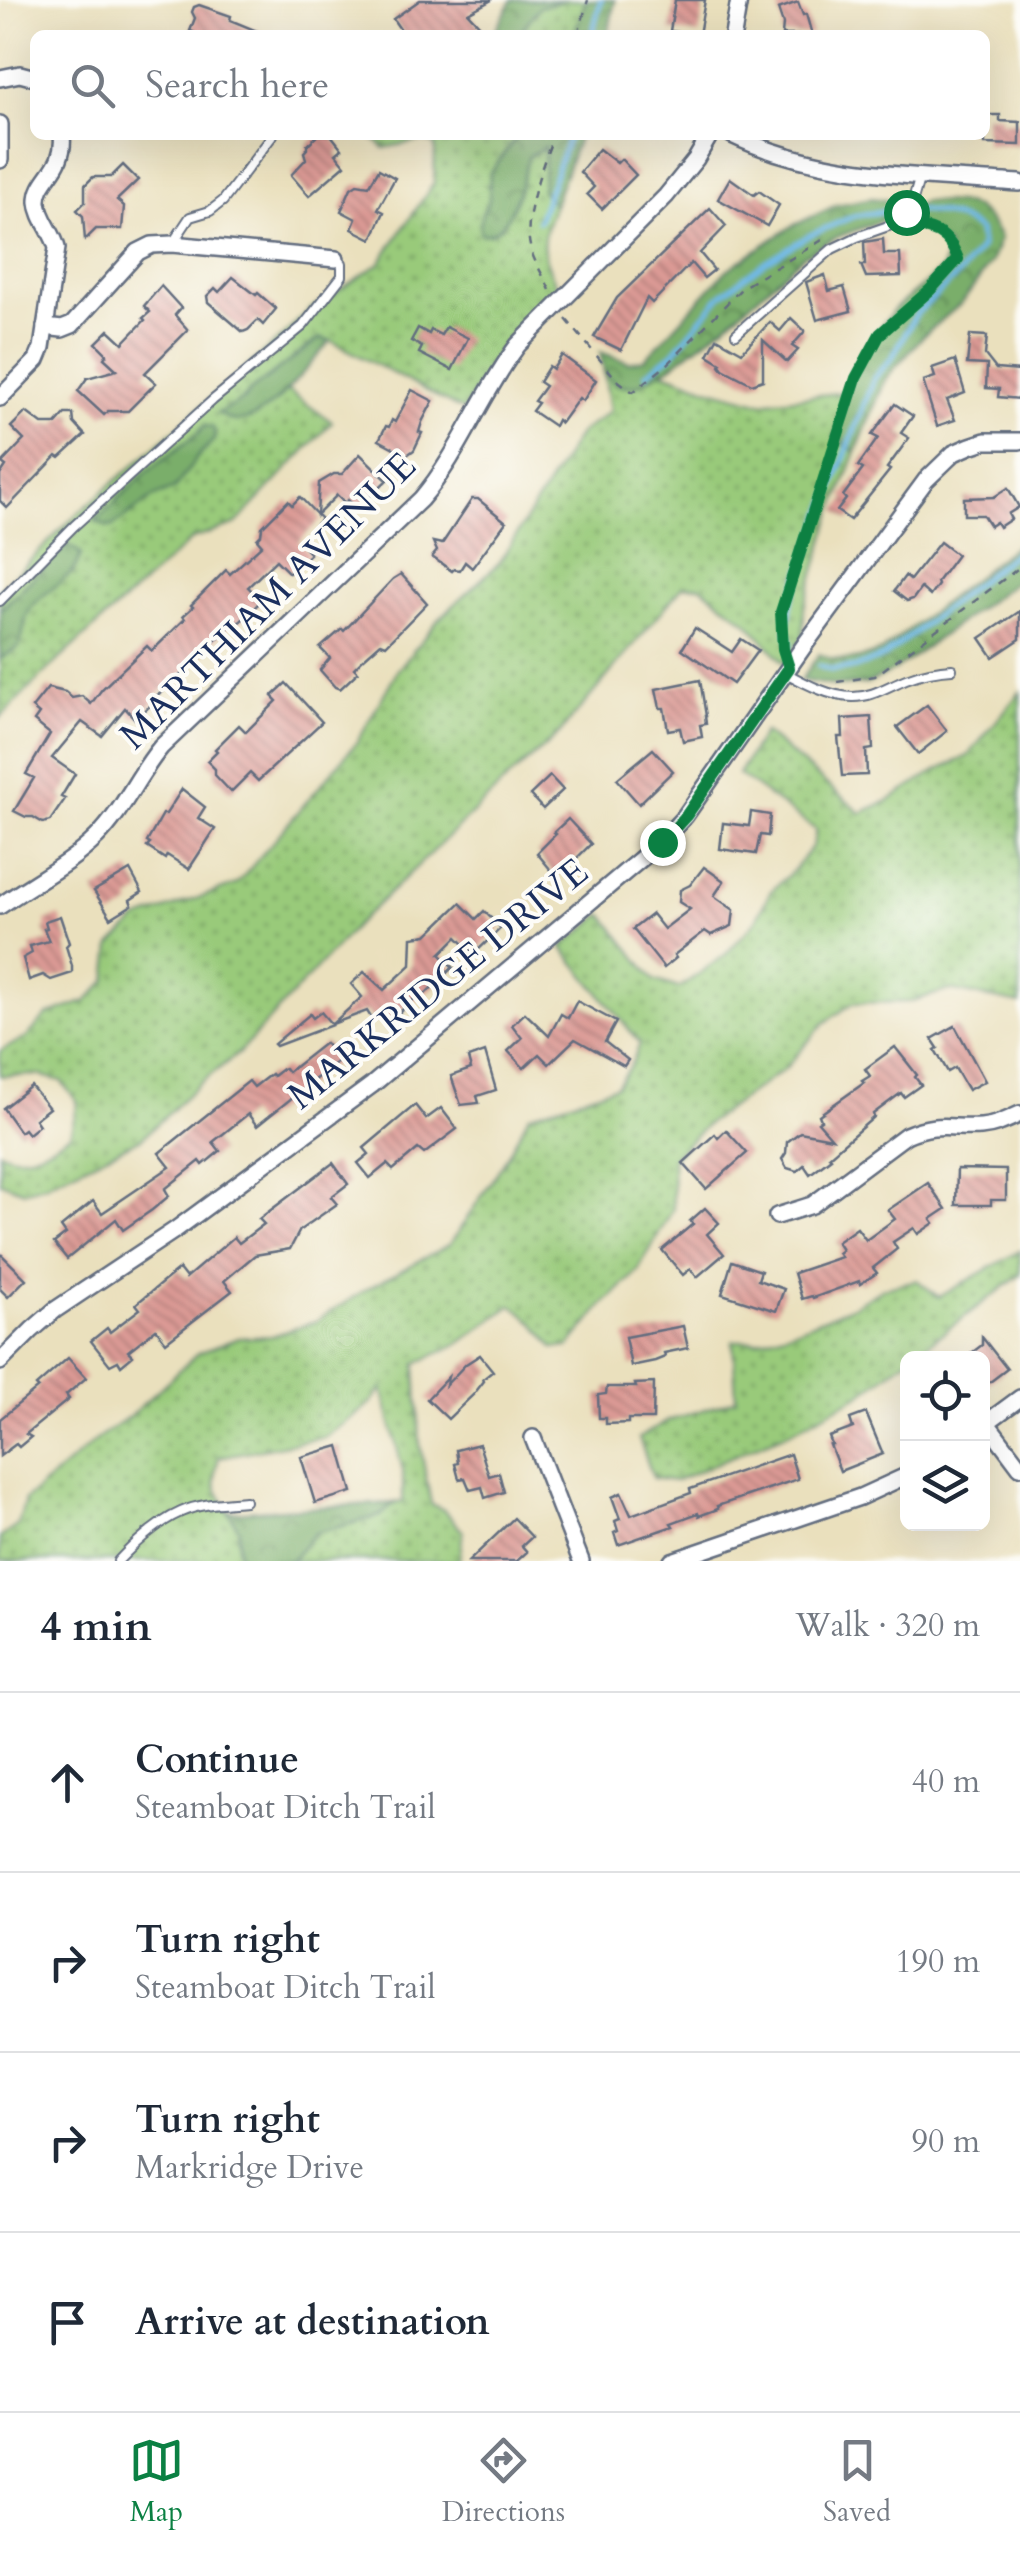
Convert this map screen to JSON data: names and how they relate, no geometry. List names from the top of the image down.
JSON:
{
  "streets": {
    "street": ["MARTHIAM AVENUE", "MARKRIDGE DRIVE"]
  },
  "page": {
    "search": "Search here",
    "heading": ["4 min", "Walk · 320 m"],
    "list": [
      ["Continue", "Steamboat Ditch Trail", "40 m"],
      ["Turn right", "Steamboat Ditch Trail", "190 m"],
      ["Turn right", "Markridge Drive", "90 m"],
      "Arrive at destination"
    ],
    "nav": ["Map", "Directions", "Saved"]
  }
}
